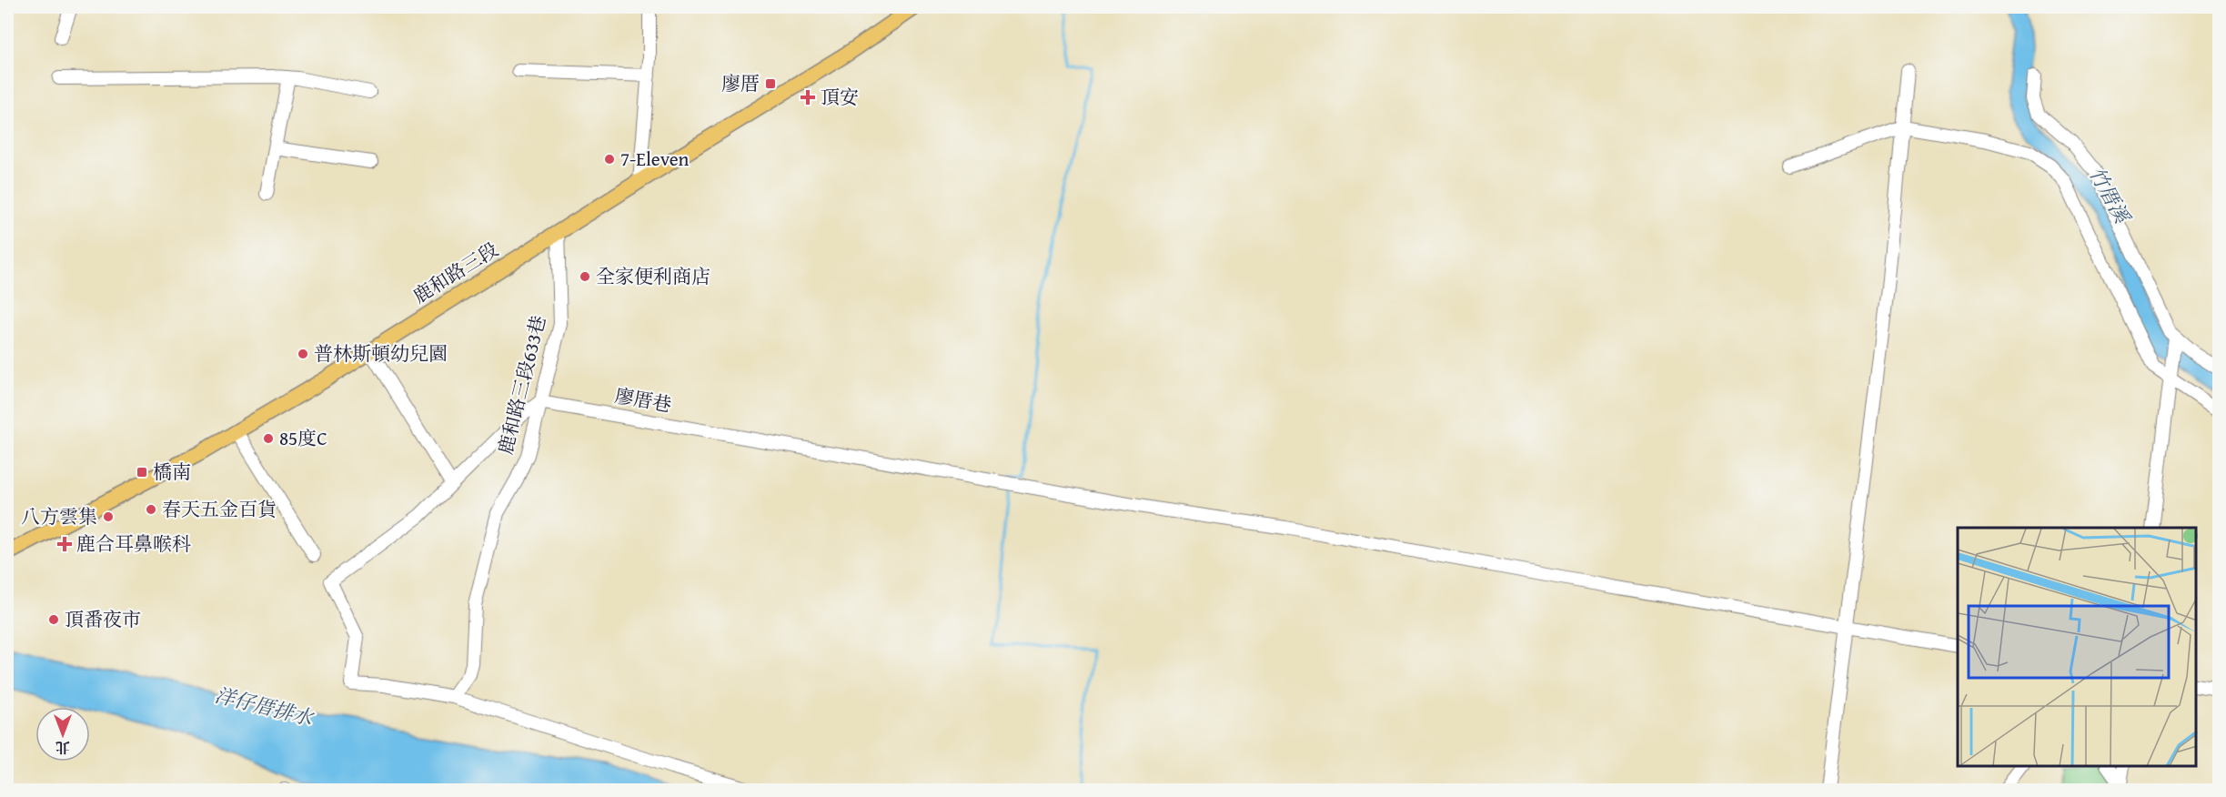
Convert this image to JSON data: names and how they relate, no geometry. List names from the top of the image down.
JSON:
{
  "streets": {
    "main road": ["鹿和路三段"],
    "street": ["鹿和路三段633巷", "廖厝巷"]
  },
  "crossings": [
    ["鹿和路三段", "鹿和路三段633巷"],
    ["鹿和路三段633巷", "廖厝巷"]
  ],
  "water": ["竹厝溪", "洋仔厝排水"],
  "places": {
    "transit": ["廖厝", "橋南"],
    "health": ["頂安", "鹿合耳鼻喉科"],
    "other": [
      "7-Eleven",
      "全家便利商店",
      "普林斯頓幼兒園",
      "85度C",
      "春天五金百貨",
      "八方雲集",
      "頂番夜市"
    ]
  },
  "north": "bottom"
}
